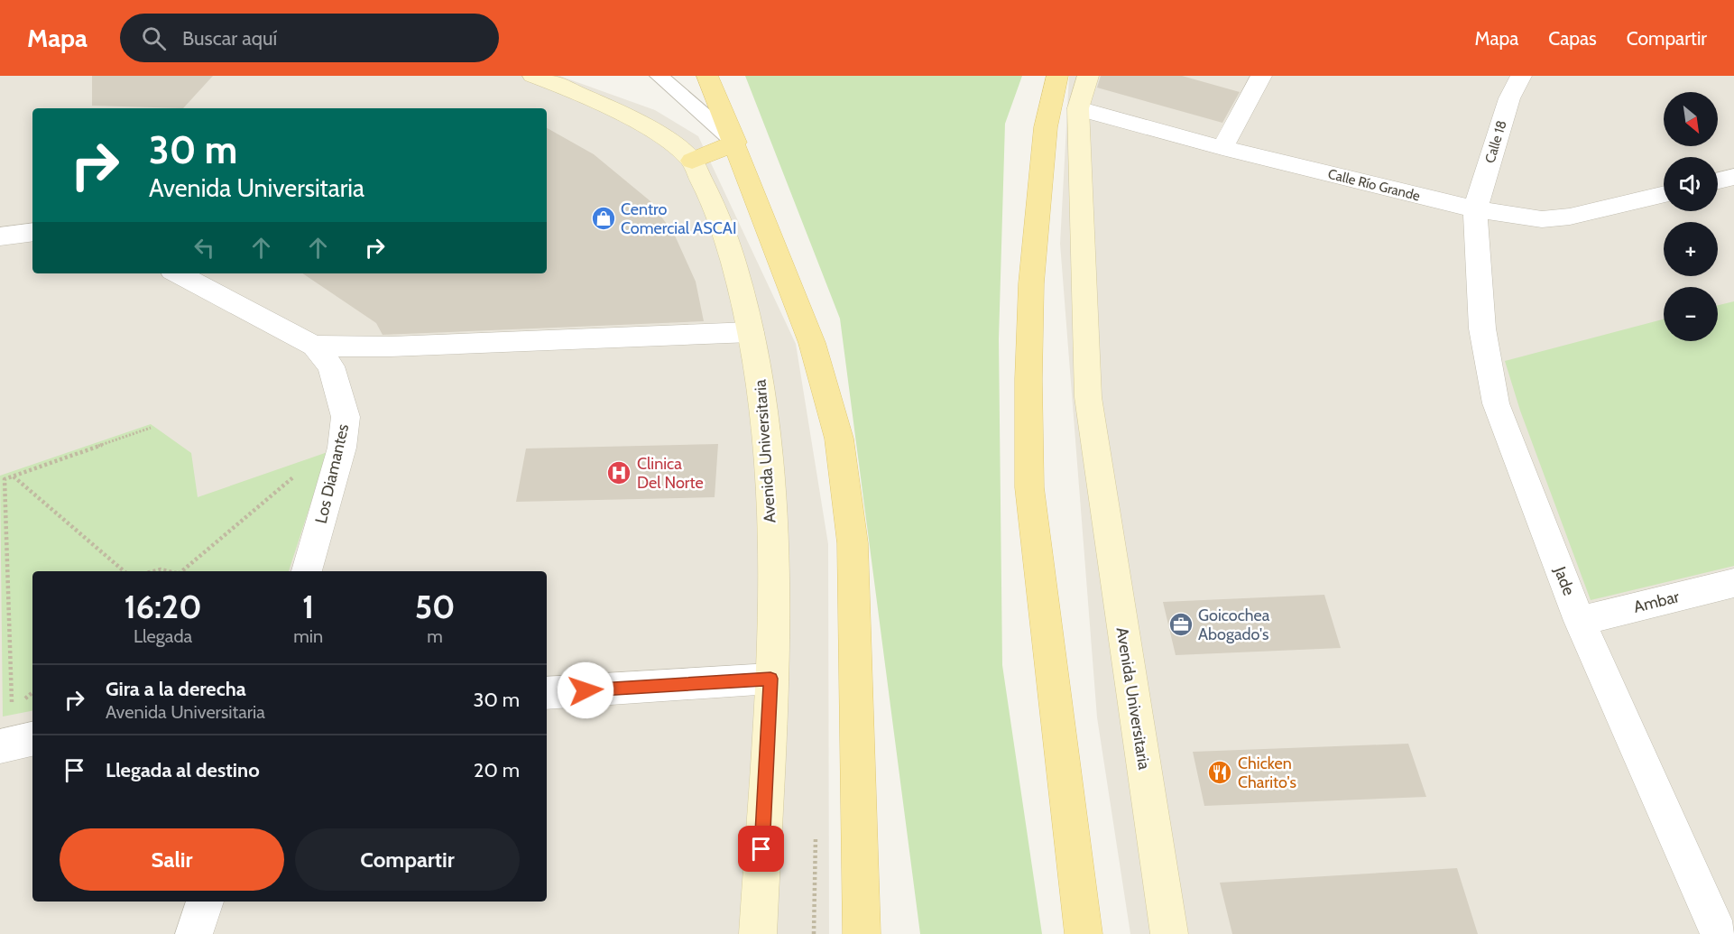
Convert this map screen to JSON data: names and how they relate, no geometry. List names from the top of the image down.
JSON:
{
  "streets": {
    "street": [
      "Calle 18",
      "Calle Río Grande",
      "Avenida Universitaria",
      "Los Diamantes",
      "Jade",
      "Ambar"
    ]
  },
  "crossings": [
    ["Calle 18", "Calle Río Grande"],
    ["Calle 18", "Jade"],
    ["Calle Río Grande", "Avenida Universitaria"],
    ["Calle Río Grande", "Jade"],
    ["Jade", "Ambar"]
  ],
  "places": {
    "shop": ["Centro Comercial ASCAI"],
    "hospital": ["Clinica Del Norte"],
    "office": ["Goicochea Abogado's"],
    "restaurant": ["Chicken Charito's"]
  },
  "north": "bottom right",
  "page": {
    "header": "Mapa",
    "search": "Buscar aquí",
    "nav": ["Mapa", "Capas", "Compartir"],
    "map_buttons": ["+", "−"],
    "turn": ["30 m", "Avenida Universitaria"],
    "eta": [
      "16:20",
      "Llegada",
      "1",
      "min",
      "50",
      "m"
    ],
    "list": [
      {
        "name": "Gira a la derecha",
        "note": "Avenida Universitaria",
        "value": "30 m"
      },
      {
        "name": "Llegada al destino",
        "value": "20 m"
      }
    ],
    "buttons": ["Salir", "Compartir"]
  }
}
